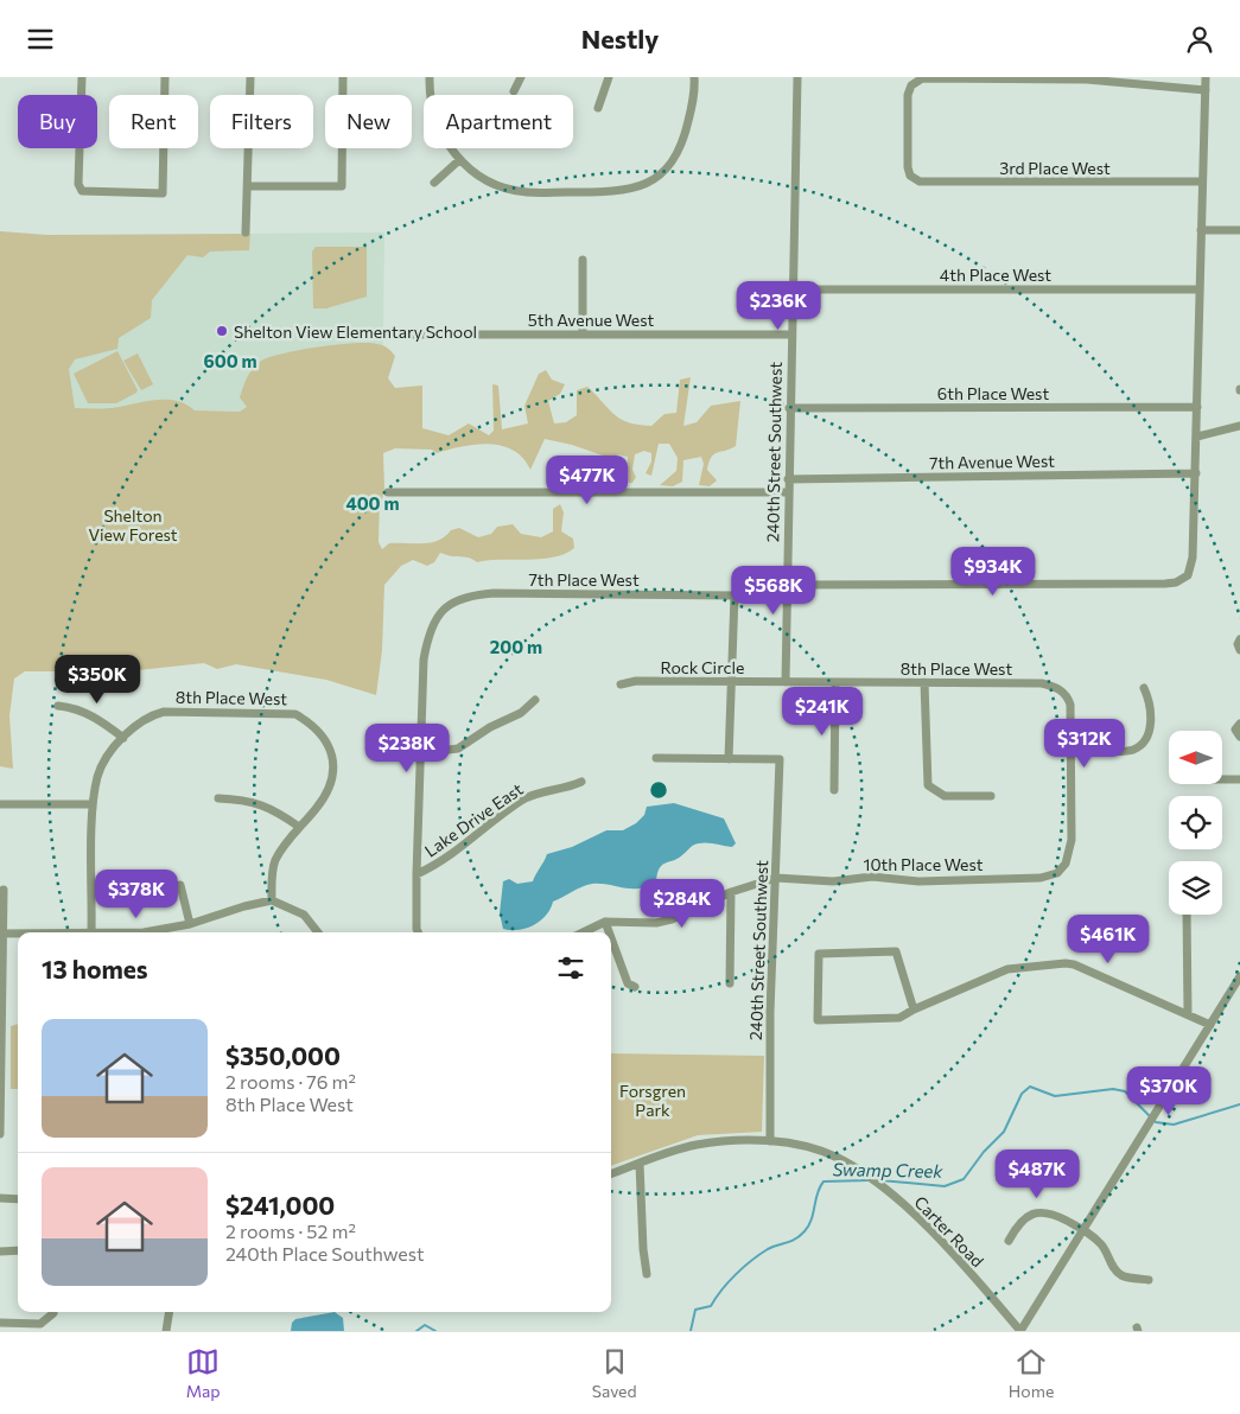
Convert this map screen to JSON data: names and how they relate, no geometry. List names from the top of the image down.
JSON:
{
  "streets": {
    "street": [
      "3rd Place West",
      "4th Place West",
      "5th Avenue West",
      "6th Place West",
      "240th Street Southwest",
      "7th Avenue West",
      "7th Place West",
      "Rock Circle",
      "8th Place West",
      "Lake Drive East",
      "10th Place West",
      "Carter Road"
    ]
  },
  "crossings": [
    ["4th Place West", "240th Street Southwest"],
    ["5th Avenue West", "240th Street Southwest"],
    ["6th Place West", "240th Street Southwest"],
    ["240th Street Southwest", "7th Avenue West"],
    ["240th Street Southwest", "Rock Circle"],
    ["240th Street Southwest", "8th Place West"],
    ["240th Street Southwest", "10th Place West"],
    ["240th Street Southwest", "Carter Road"],
    ["7th Place West", "Rock Circle"],
    ["Rock Circle", "8th Place West"],
    ["8th Place West", "10th Place West"]
  ],
  "water": ["Swamp Creek"],
  "parks": ["Shelton View Forest", "Forsgren Park"],
  "places": ["Shelton View Elementary School"],
  "north": "left",
  "page": {
    "header": "Nestly",
    "chip": [
      "Buy",
      "Rent",
      "Filters",
      "New",
      "Apartment"
    ],
    "price": [
      "$236K",
      "$477K",
      "$934K",
      "$568K",
      "$350K",
      "$241K",
      "$312K",
      "$238K",
      "$378K",
      "$284K",
      "$461K",
      "$370K",
      "$487K"
    ],
    "heading": "13 homes",
    "list": [
      {
        "name": "$350,000",
        "note": "2 rooms · 76 m² · 8th Place West"
      },
      {
        "name": "$241,000",
        "note": "2 rooms · 52 m² · 240th Place Southwest"
      }
    ],
    "tabs": ["Map", "Saved", "Home"]
  },
  "rings": ["600 m", "400 m", "200 m"]
}
